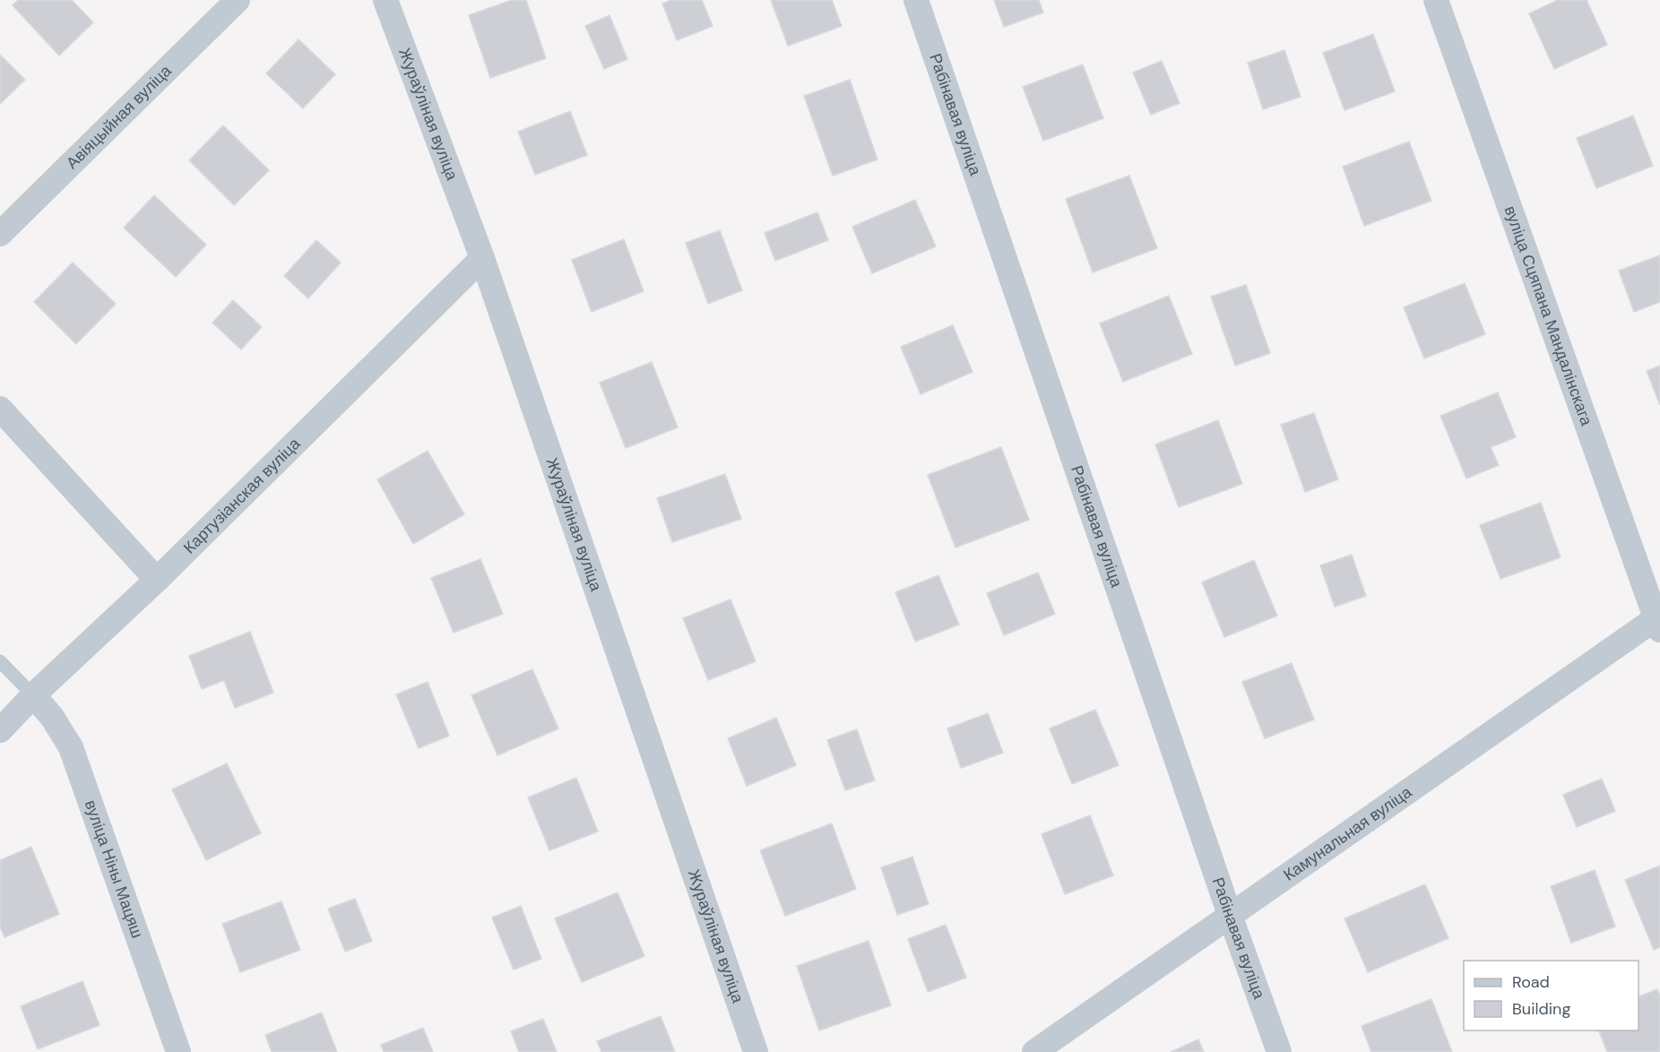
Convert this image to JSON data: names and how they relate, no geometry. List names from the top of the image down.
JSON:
{
  "streets": {
    "street": [
      "Жураўліная вуліца",
      "Рабінавая вуліца",
      "Авіяцыйная вуліца",
      "вуліца Сцяпана Мандалінскага",
      "Картузіанская вуліца",
      "Камунальная вуліца",
      "вуліца Ніны Мацяш"
    ]
  },
  "crossings": [
    ["Жураўліная вуліца", "Картузіанская вуліца"],
    ["Рабінавая вуліца", "Камунальная вуліца"],
    ["вуліца Сцяпана Мандалінскага", "Камунальная вуліца"],
    ["Картузіанская вуліца", "вуліца Ніны Мацяш"]
  ],
  "legend": ["Road", "Building"]
}
